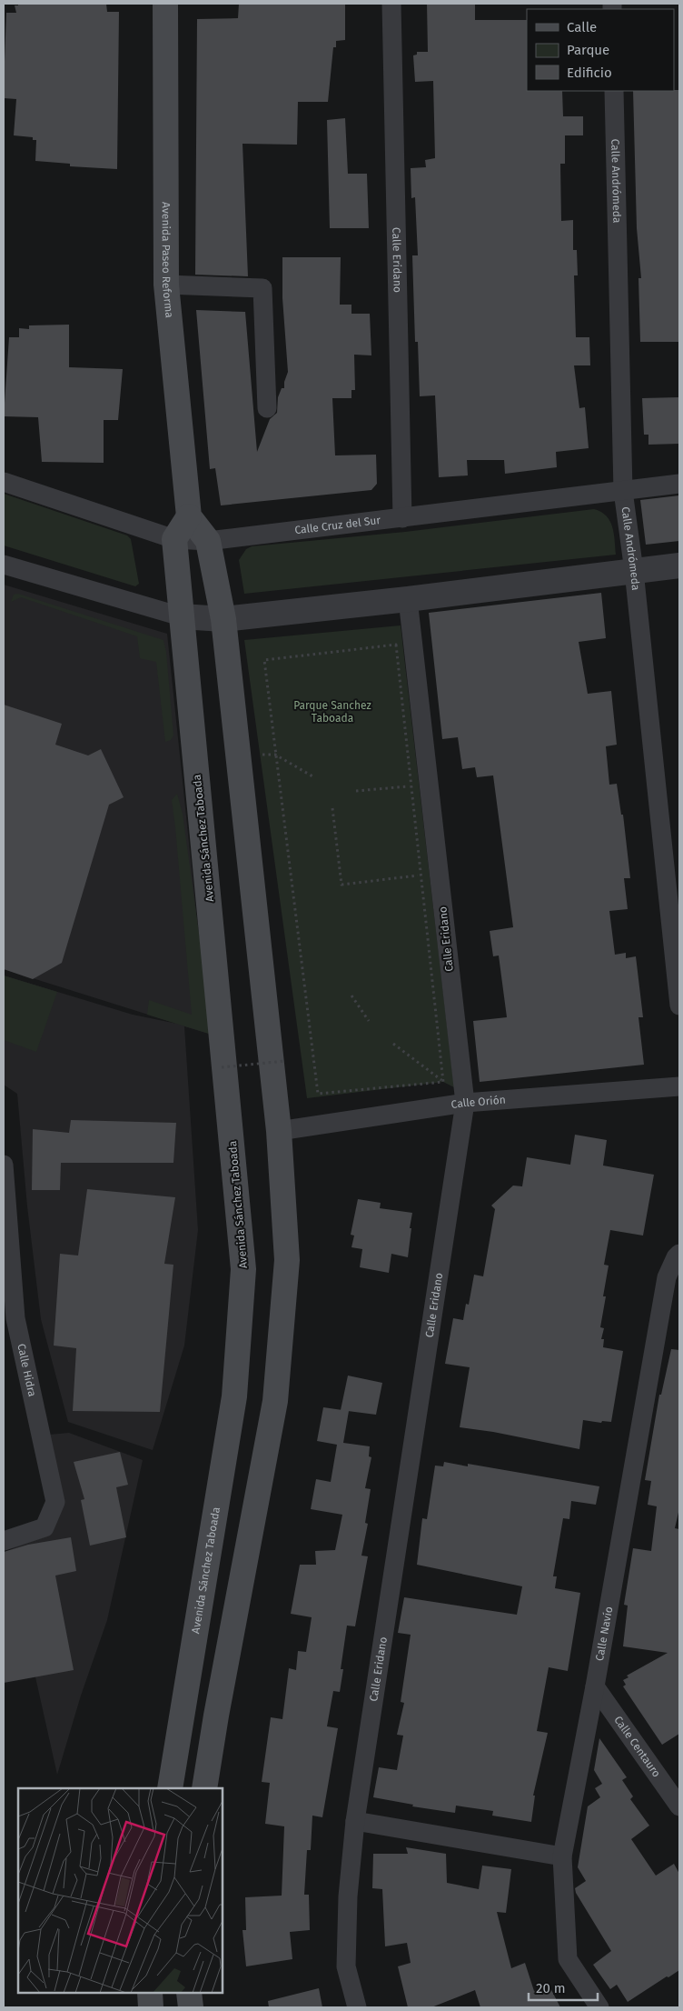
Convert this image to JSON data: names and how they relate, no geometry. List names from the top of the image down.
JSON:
{
  "streets": {
    "main road": ["Avenida Paseo Reforma", "Avenida Sánchez Taboada"],
    "street": [
      "Calle Andrómeda",
      "Calle Eridano",
      "Calle Cruz del Sur",
      "Calle Orión",
      "Calle Hidra",
      "Calle Navío",
      "Calle Centauro"
    ]
  },
  "crossings": [
    ["Calle Andrómeda", "Calle Cruz del Sur"],
    ["Calle Eridano", "Calle Cruz del Sur"],
    ["Calle Eridano", "Calle Orión"],
    ["Calle Navío", "Calle Centauro"]
  ],
  "parks": ["Parque Sanchez Taboada"],
  "legend": ["Calle", "Parque", "Edificio"],
  "scale_bar": "20 m"
}
